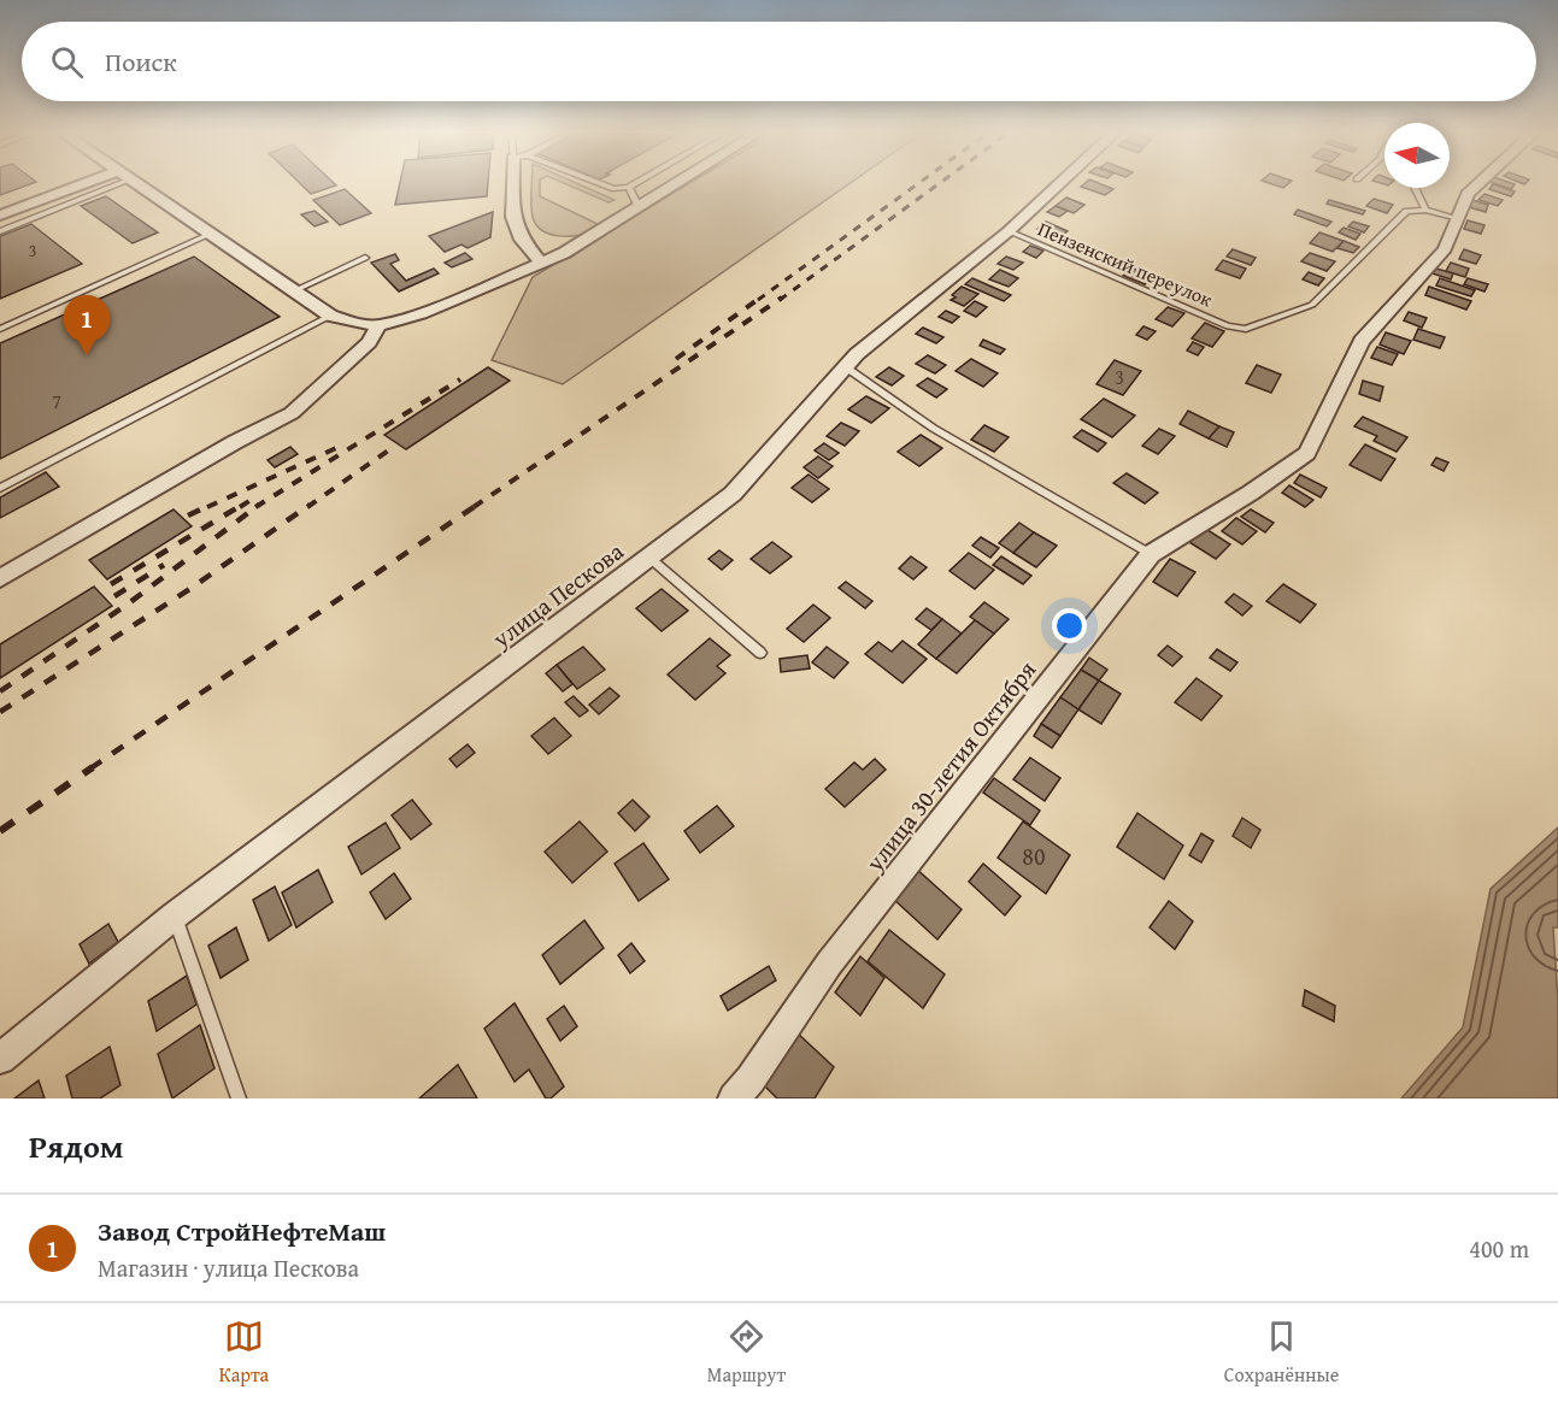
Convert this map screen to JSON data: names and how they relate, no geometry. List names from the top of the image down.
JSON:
{
  "streets": {
    "street": ["улица Пескова", "улица 30-летия Октября"],
    "lane": ["Пензенский переулок"]
  },
  "crossings": [
    ["Пензенский переулок", "улица Пескова"]
  ],
  "house_numbers": [
    "3",
    "3",
    "7",
    "80"
  ],
  "north": "left",
  "page": {
    "search": "Поиск",
    "pins": "1",
    "heading": "Рядом",
    "list": [
      {
        "mark": "1",
        "name": "Завод СтройНефтеМаш",
        "note": "Магазин · улица Пескова",
        "value": "400 m"
      }
    ],
    "nav": ["Карта", "Маршрут", "Сохранённые"]
  }
}
